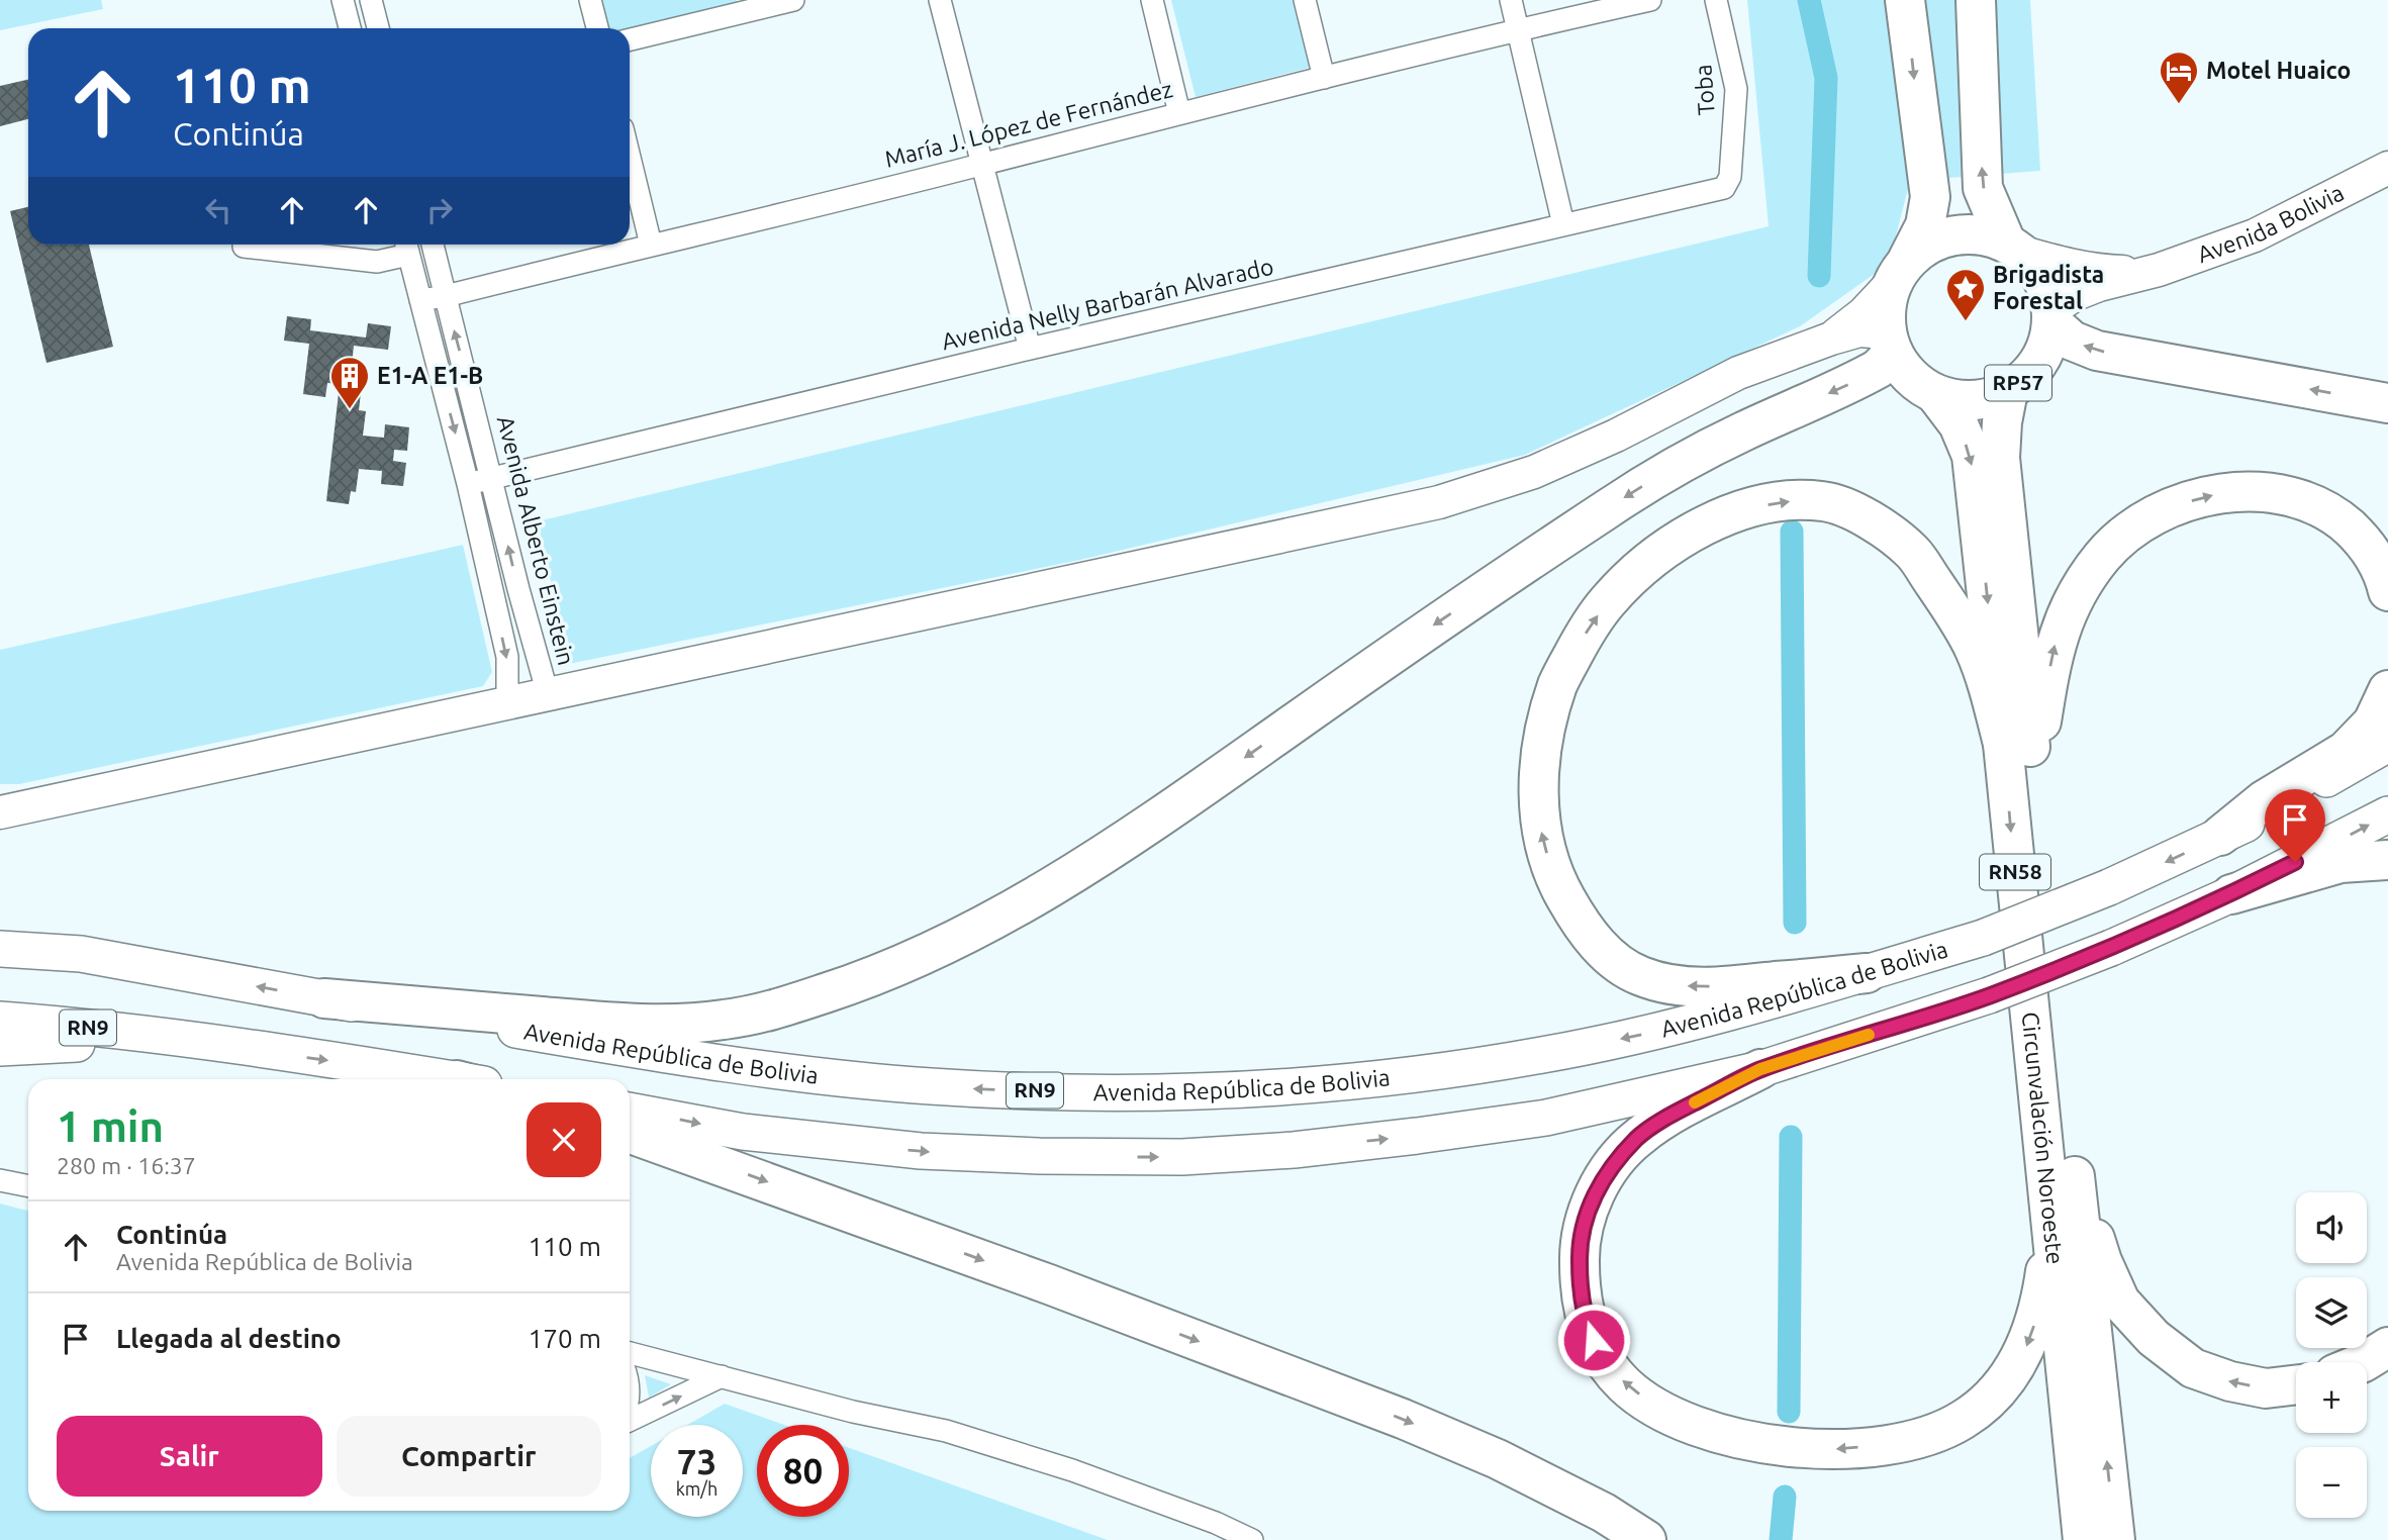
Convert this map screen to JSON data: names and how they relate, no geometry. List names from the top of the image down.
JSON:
{
  "streets": {
    "highway": ["RP57", "RN58", "Circunvalación Noroeste"],
    "main road": ["Avenida República de Bolivia", "RN9"],
    "street": [
      "Toba",
      "María J. López de Fernández",
      "Avenida Bolivia",
      "Avenida Nelly Barbarán Alvarado",
      "Avenida Alberto Einstein"
    ]
  },
  "crossings": [
    ["Toba", "Avenida Nelly Barbarán Alvarado"],
    ["María J. López de Fernández", "Avenida Alberto Einstein"],
    ["Avenida Bolivia", "RP57"],
    ["Avenida Bolivia", "RN58"],
    ["Avenida Nelly Barbarán Alvarado", "Avenida Alberto Einstein"],
    ["RP57", "RN58"],
    ["RN58", "Circunvalación Noroeste"]
  ],
  "places": {
    "hotel": ["Motel Huaico"],
    "place": ["Brigadista Forestal"],
    "building": ["E1-A E1-B"]
  },
  "page": {
    "turn": ["110 m", "Continúa"],
    "heading": ["1 min", "280 m · 16:37"],
    "map_buttons": ["+", "−"],
    "list": [
      {
        "name": "Continúa",
        "note": "Avenida República de Bolivia",
        "value": "110 m"
      },
      {
        "name": "Llegada al destino",
        "value": "170 m"
      }
    ],
    "buttons": ["Salir", "Compartir"],
    "speed": "73 km/h",
    "limit": "80"
  }
}
